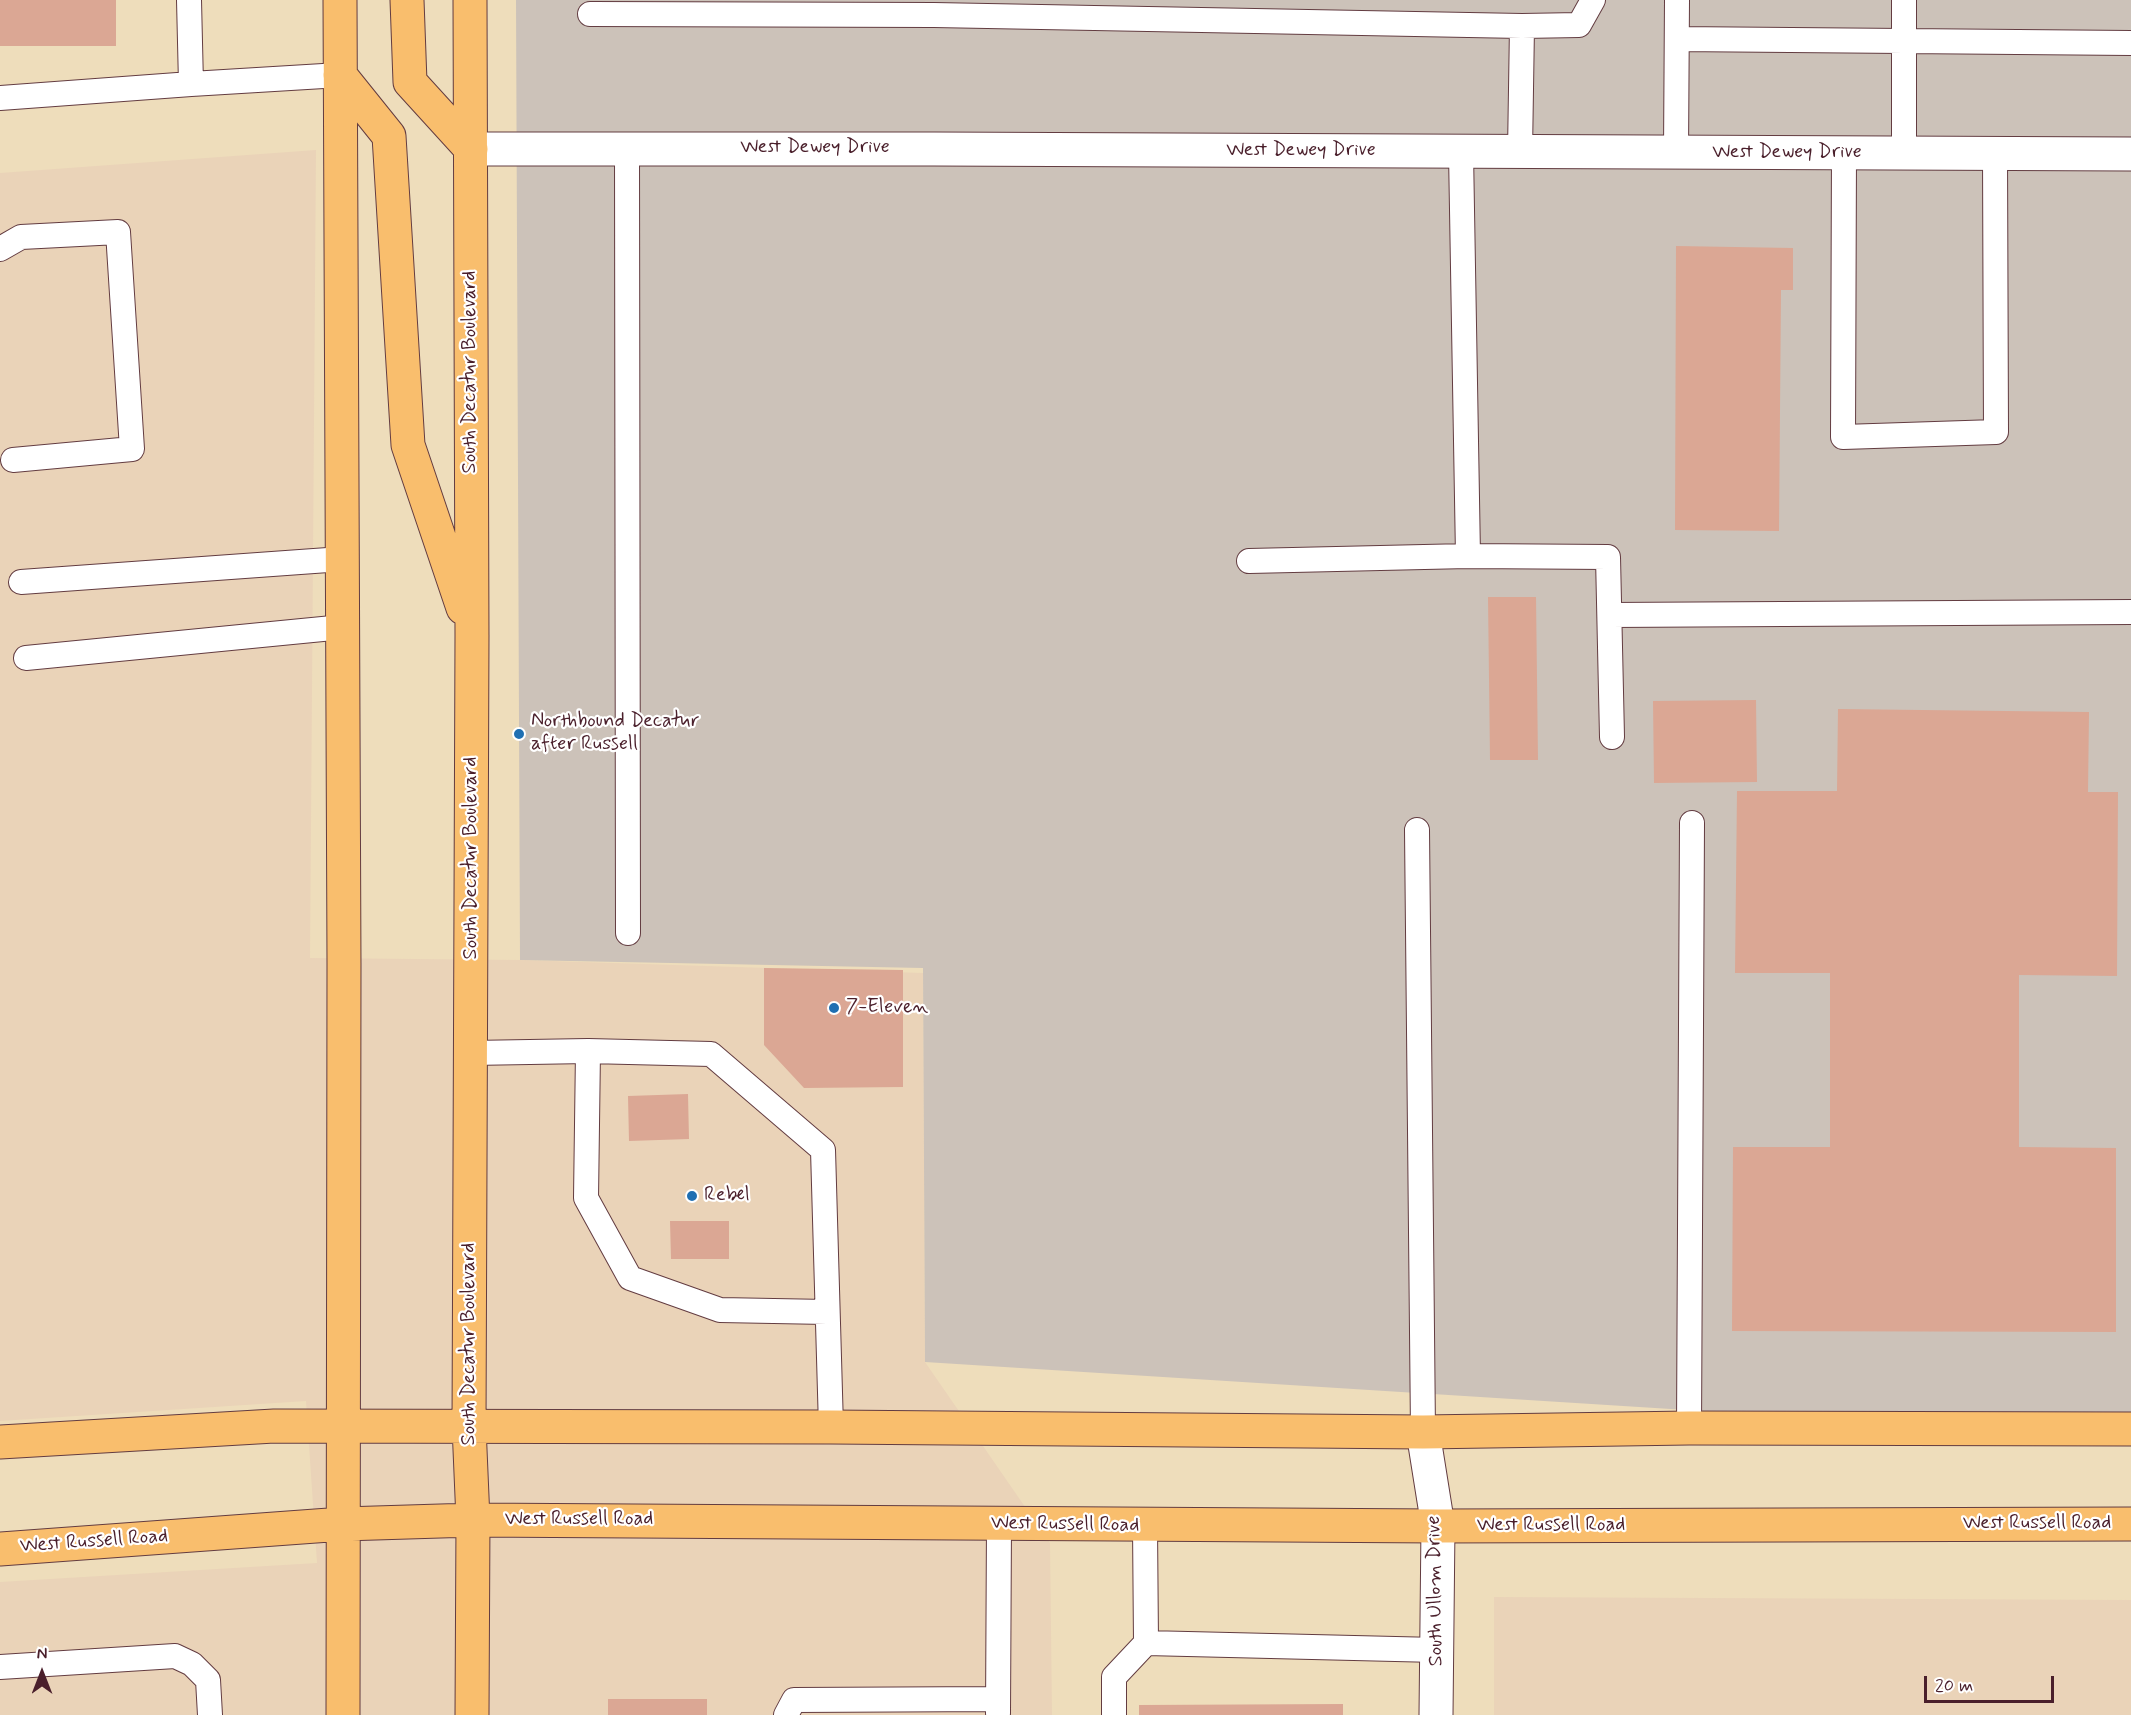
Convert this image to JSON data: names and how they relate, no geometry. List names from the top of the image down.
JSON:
{
  "streets": {
    "main road": ["South Decatur Boulevard", "West Russell Road"],
    "street": ["West Dewey Drive", "South Ullom Drive"]
  },
  "crossings": [
    ["West Dewey Drive", "South Decatur Boulevard"],
    ["South Decatur Boulevard", "West Russell Road"],
    ["West Russell Road", "South Ullom Drive"]
  ],
  "places": ["Northbound Decatur after Russell", "7-Eleven", "Rebel"],
  "scale_bar": "20 m",
  "north": "top"
}
